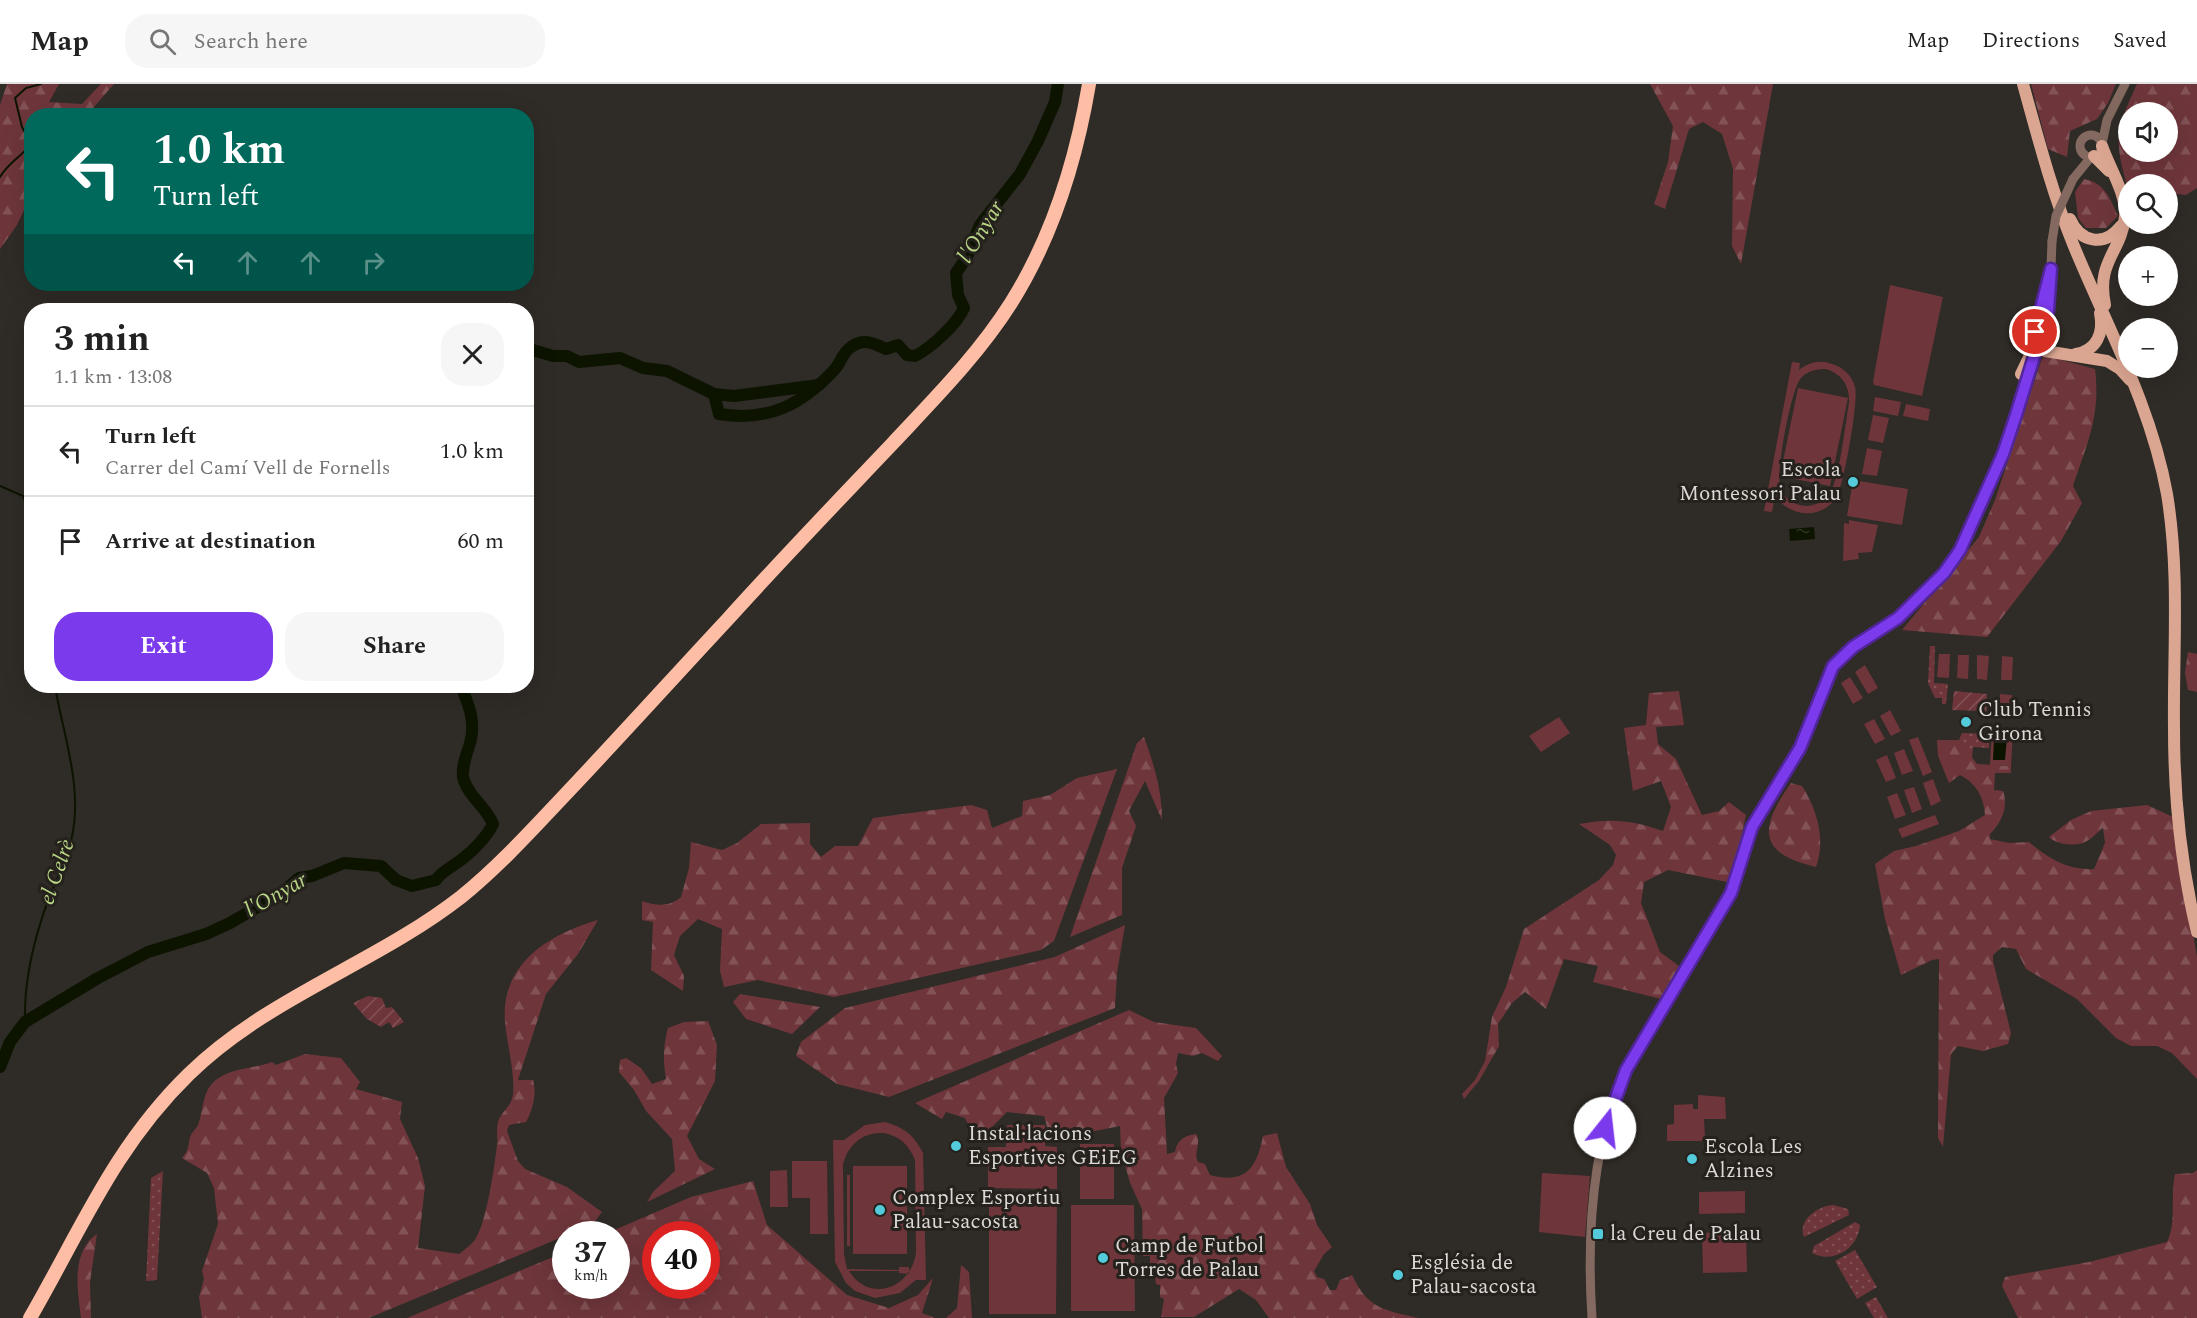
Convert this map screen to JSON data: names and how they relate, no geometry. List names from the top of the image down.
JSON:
{
  "water": ["l'Onyar", "el Celrè"],
  "places": {
    "other": [
      "Escola Montessori Palau",
      "Club Tennis Girona",
      "Instal·lacions Esportives GEiEG",
      "Escola Les Alzines",
      "Complex Esportiu Palau-sacosta",
      "Camp de Futbol Torres de Palau",
      "Església de Palau-sacosta"
    ],
    "transit": ["la Creu de Palau"]
  },
  "page": {
    "header": "Map",
    "search": "Search here",
    "nav": ["Map", "Directions", "Saved"],
    "map_buttons": ["+", "−"],
    "turn": ["1.0 km", "Turn left"],
    "heading": ["3 min", "1.1 km · 13:08"],
    "list": [
      {
        "name": "Turn left",
        "note": "Carrer del Camí Vell de Fornells",
        "value": "1.0 km"
      },
      {
        "name": "Arrive at destination",
        "value": "60 m"
      }
    ],
    "buttons": ["Exit", "Share"],
    "speed": "37 km/h",
    "limit": "40"
  }
}
